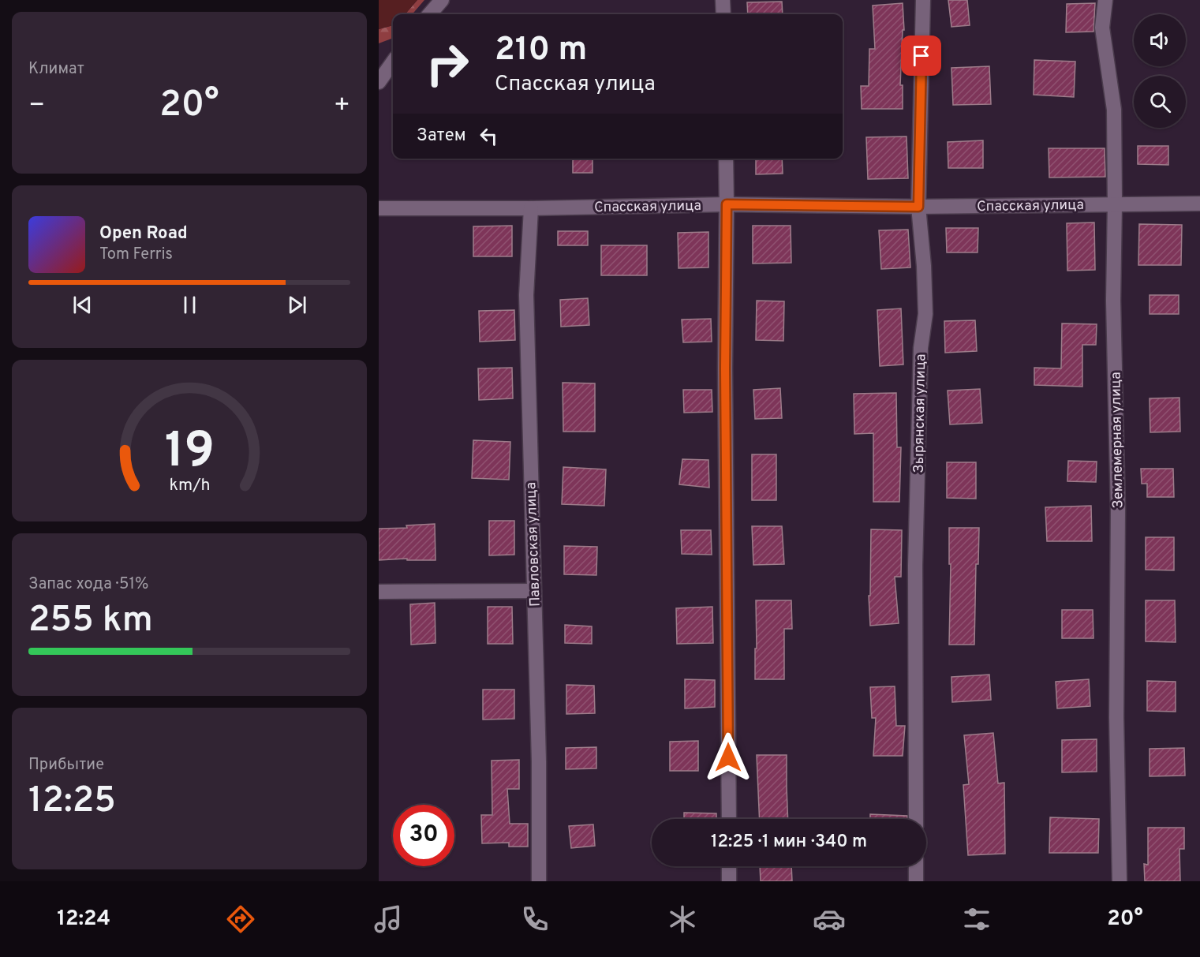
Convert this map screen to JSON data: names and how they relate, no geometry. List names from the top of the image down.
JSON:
{
  "streets": {
    "street": [
      "Спасская улица",
      "Зырянская улица",
      "Землемерная улица",
      "Павловская улица"
    ]
  },
  "crossings": [
    ["Спасская улица", "Зырянская улица"],
    ["Спасская улица", "Землемерная улица"],
    ["Спасская улица", "Павловская улица"]
  ],
  "page": {
    "tile": [
      "Климат",
      ["Запас хода · 51%", "255 km"],
      ["Прибытие", "12:25"]
    ],
    "turn": ["210 m", "Спасская улица"],
    "heat": ["−", "20°", "+"],
    "then": "Затем",
    "song": ["Open Road", "Tom Ferris"],
    "limit": "30",
    "trip": "12:25 · 1 мин · 340 m",
    "tabs": ["12:24", "20°"],
    "gauge": ["19", "km/h"]
  }
}
